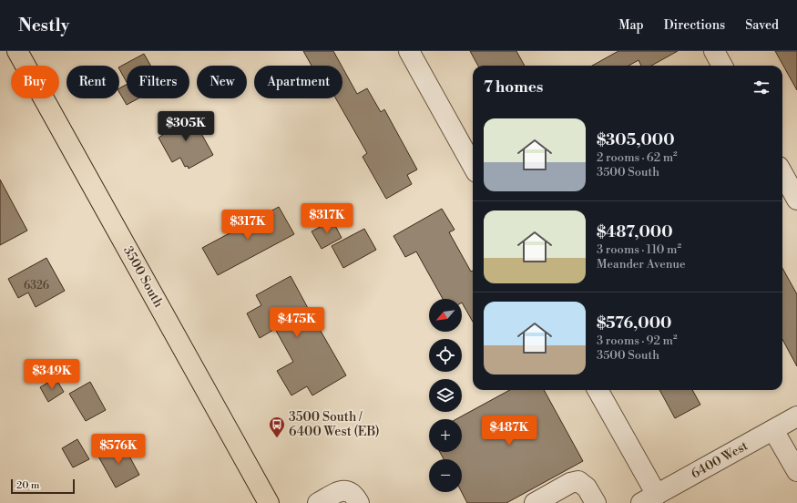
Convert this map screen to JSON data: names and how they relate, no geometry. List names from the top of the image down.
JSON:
{
  "streets": {
    "main road": ["3500 South"],
    "street": ["6400 West"]
  },
  "places": {
    "bus stop": ["3500 South / 6400 West (EB)"]
  },
  "house_numbers": ["6326"],
  "scale_bar": "20 m",
  "north": "bottom left",
  "page": {
    "header": "Nestly",
    "nav": ["Map", "Directions", "Saved"],
    "chip": [
      "Buy",
      "Rent",
      "Filters",
      "New",
      "Apartment"
    ],
    "heading": "7 homes",
    "list": [
      {
        "name": "$305,000",
        "note": "2 rooms · 62 m² · 3500 South"
      },
      {
        "name": "$487,000",
        "note": "3 rooms · 110 m² · Meander Avenue"
      },
      {
        "name": "$576,000",
        "note": "3 rooms · 92 m² · 3500 South"
      }
    ],
    "price": [
      "$305K",
      "$317K",
      "$317K",
      "$475K",
      "$349K",
      "$487K",
      "$576K"
    ],
    "map_buttons": ["+", "−"],
    "scale": "20 m"
  }
}
